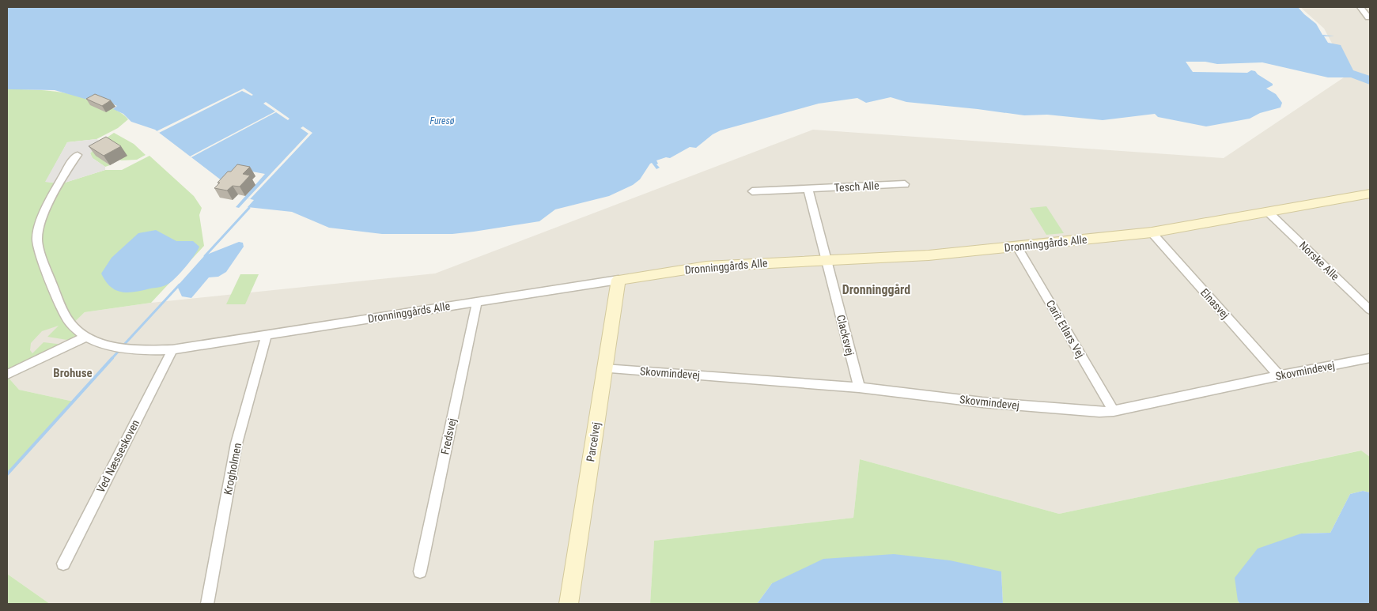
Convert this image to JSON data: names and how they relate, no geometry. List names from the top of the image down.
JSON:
{
  "streets": {
    "street": [
      "Tesch Alle",
      "Dronninggårds Alle",
      "Norske Alle",
      "Elnasvej",
      "Carit Etlars Vej",
      "Clacksvej",
      "Skovmindevej",
      "Fredsvej",
      "Parcelvej",
      "Ved Næsseskoven",
      "Krogholmen"
    ]
  },
  "crossings": [
    ["Dronninggårds Alle", "Norske Alle"],
    ["Dronninggårds Alle", "Elnasvej"],
    ["Dronninggårds Alle", "Carit Etlars Vej"],
    ["Dronninggårds Alle", "Clacksvej"],
    ["Dronninggårds Alle", "Fredsvej"],
    ["Dronninggårds Alle", "Parcelvej"],
    ["Dronninggårds Alle", "Ved Næsseskoven"],
    ["Dronninggårds Alle", "Krogholmen"],
    ["Elnasvej", "Skovmindevej"],
    ["Carit Etlars Vej", "Skovmindevej"],
    ["Clacksvej", "Skovmindevej"],
    ["Skovmindevej", "Parcelvej"]
  ],
  "districts": ["Dronninggård", "Brohuse"],
  "water": ["Furesø"]
}
